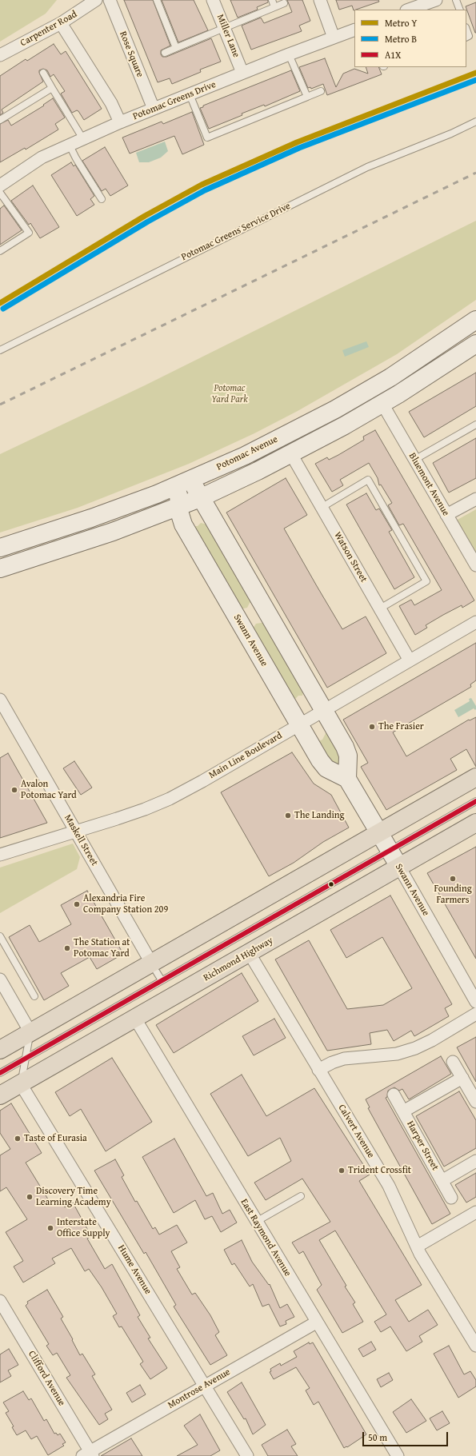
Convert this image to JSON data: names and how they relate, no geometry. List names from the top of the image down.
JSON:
{
  "streets": {
    "highway": ["Richmond Highway"],
    "street": [
      "Carpenter Road",
      "Miller Lane",
      "Rose Square",
      "Potomac Greens Drive",
      "Potomac Avenue",
      "Bluemont Avenue",
      "Watson Street",
      "Swann Avenue",
      "Main Line Boulevard",
      "Maskell Street",
      "Calvert Avenue",
      "Harper Street",
      "East Raymond Avenue",
      "Hume Avenue",
      "Clifford Avenue",
      "Montrose Avenue"
    ],
    "lane": ["Potomac Greens Service Drive"]
  },
  "crossings": [
    ["Miller Lane", "Potomac Greens Drive"],
    ["Rose Square", "Potomac Greens Drive"],
    ["Potomac Avenue", "Bluemont Avenue"],
    ["Potomac Avenue", "Watson Street"],
    ["Potomac Avenue", "Swann Avenue"],
    ["Watson Street", "Main Line Boulevard"],
    ["Swann Avenue", "Main Line Boulevard"],
    ["Swann Avenue", "Richmond Highway"],
    ["Main Line Boulevard", "Maskell Street"],
    ["Richmond Highway", "Calvert Avenue"],
    ["Richmond Highway", "East Raymond Avenue"],
    ["Richmond Highway", "Hume Avenue"],
    ["East Raymond Avenue", "Montrose Avenue"],
    ["Hume Avenue", "Montrose Avenue"],
    ["Clifford Avenue", "Montrose Avenue"]
  ],
  "parks": ["Potomac Yard Park"],
  "places": [
    "The Frasier",
    "Avalon Potomac Yard",
    "The Landing",
    "Founding Farmers",
    "Alexandria Fire Company Station 209",
    "The Station at Potomac Yard",
    "Taste of Eurasia",
    "Trident Crossfit",
    "Discovery Time Learning Academy",
    "Interstate Office Supply"
  ],
  "lines": ["metro line Y", "metro line B", "transit line A1X"],
  "legend": ["Metro Y", "Metro B", "A1X"],
  "scale_bar": "50 m"
}
